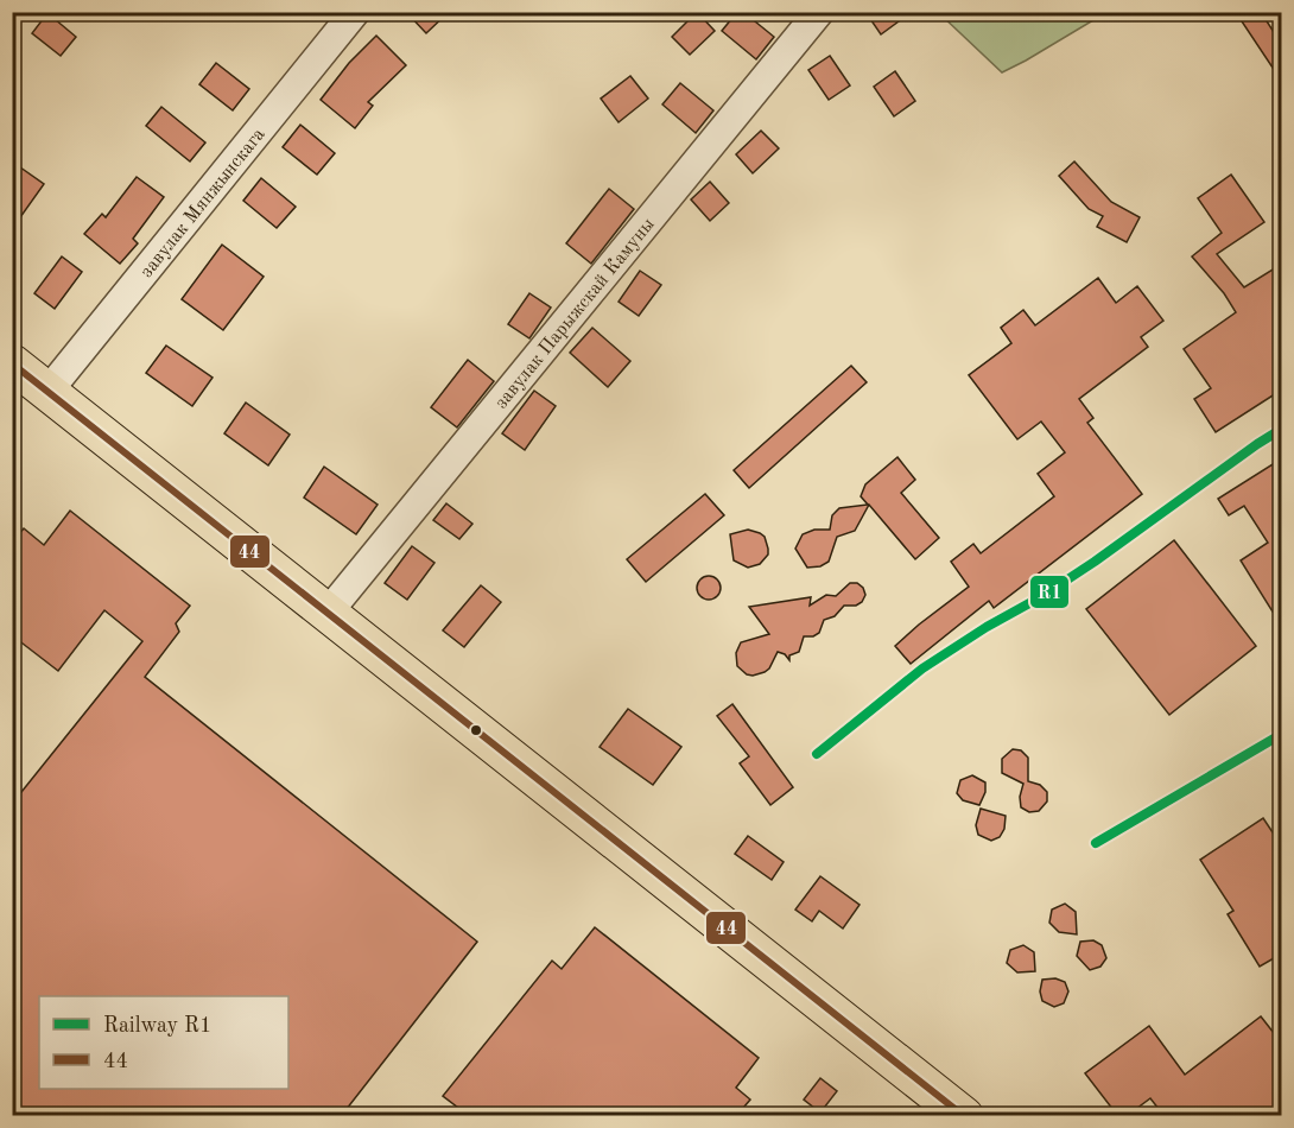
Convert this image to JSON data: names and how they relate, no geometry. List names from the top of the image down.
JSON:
{
  "streets": {
    "street": ["завулак Мянжынскага", "завулак Парыжскай Камуны"]
  },
  "lines": ["transit line 44", "rail line R1"],
  "legend": ["Railway R1", "44"]
}
